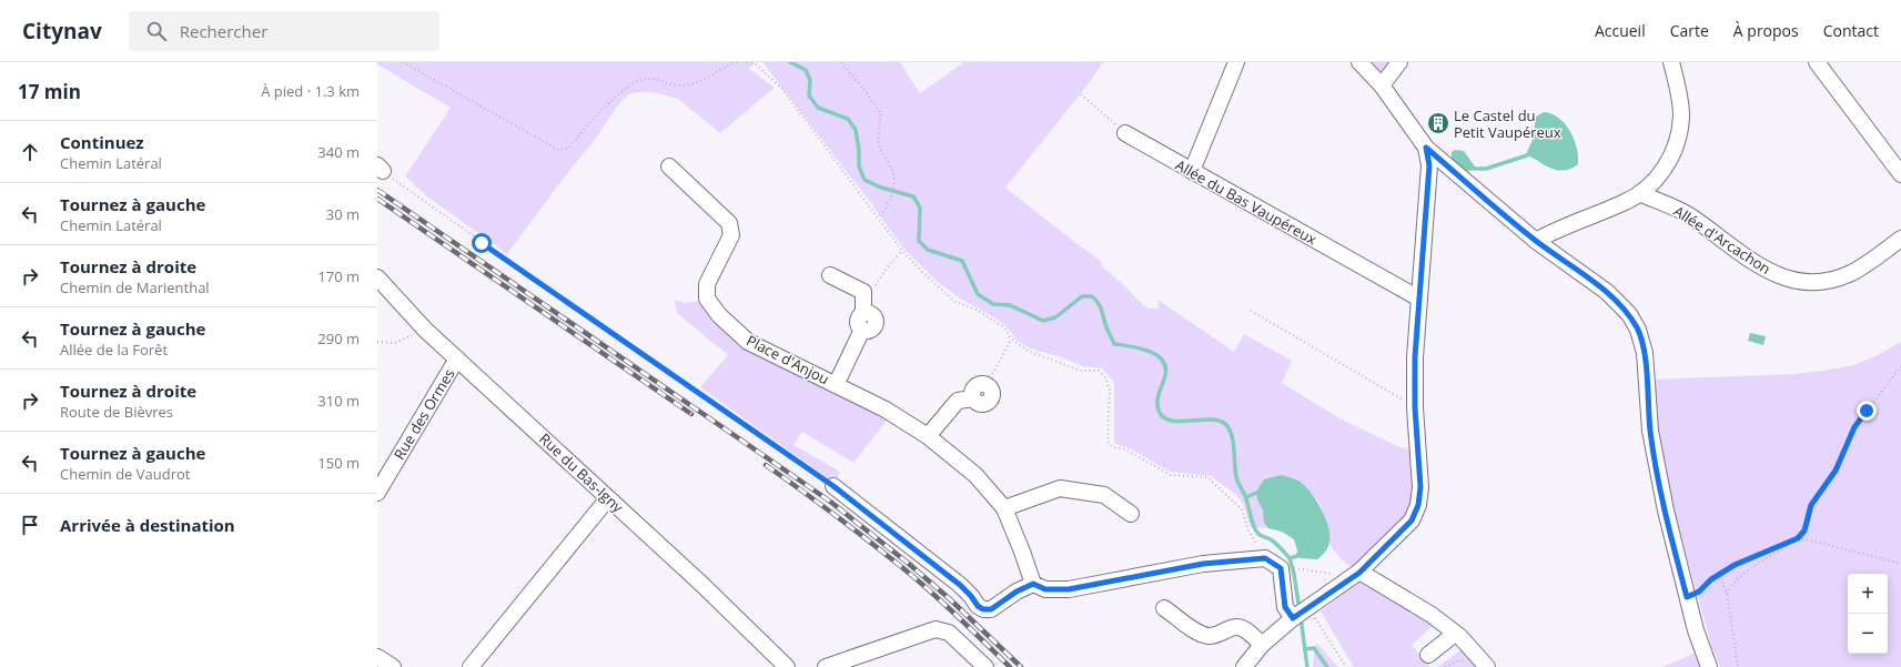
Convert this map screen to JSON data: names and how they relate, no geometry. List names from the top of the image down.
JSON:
{
  "streets": {
    "street": [
      "Allée du Bas Vaupéreux",
      "Allée d'Arcachon",
      "Place d'Anjou",
      "Rue des Ormes",
      "Rue du Bas-Igny"
    ]
  },
  "crossings": [
    ["Rue des Ormes", "Rue du Bas-Igny"]
  ],
  "places": {
    "building": ["Le Castel du Petit Vaupéreux"]
  },
  "page": {
    "header": "Citynav",
    "search": "Rechercher",
    "nav": [
      "Accueil",
      "Carte",
      "À propos",
      "Contact"
    ],
    "heading": ["17 min", "À pied · 1.3 km"],
    "list": [
      ["Continuez", "Chemin Latéral", "340 m"],
      ["Tournez à gauche", "Chemin Latéral", "30 m"],
      ["Tournez à droite", "Chemin de Marienthal", "170 m"],
      ["Tournez à gauche", "Allée de la Forêt", "290 m"],
      ["Tournez à droite", "Route de Bièvres", "310 m"],
      ["Tournez à gauche", "Chemin de Vaudrot", "150 m"],
      "Arrivée à destination"
    ],
    "map_buttons": ["+", "−"]
  }
}
